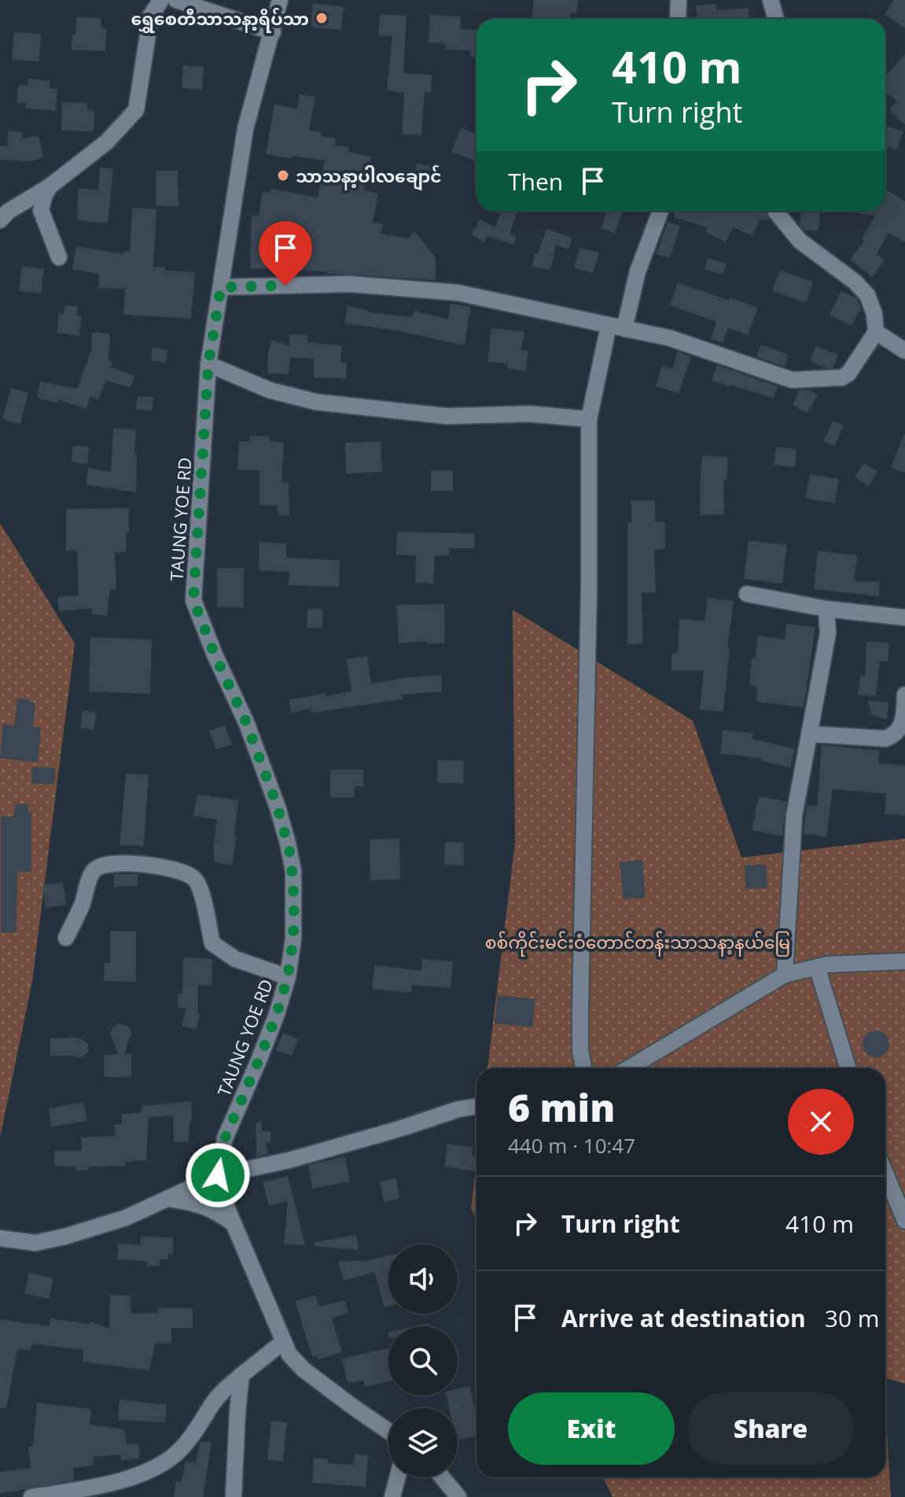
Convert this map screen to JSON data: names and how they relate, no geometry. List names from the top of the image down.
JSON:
{
  "streets": {
    "street": ["TAUNG YOE RD"]
  },
  "parks": ["စစ်ကိုင်းမင်းဝံတောင်တန်းသာသနာ့နယ်မြေ"],
  "places": ["ရွှေစေတီသာသနာ့ရိပ်သာ", "သာသနာ့ပါလချောင်"],
  "page": {
    "turn": ["410 m", "Turn right"],
    "then": "Then",
    "heading": ["6 min", "440 m · 10:47"],
    "list": [
      {
        "name": "Turn right",
        "value": "410 m"
      },
      {
        "name": "Arrive at destination",
        "value": "30 m"
      }
    ],
    "buttons": ["Exit", "Share"]
  }
}
